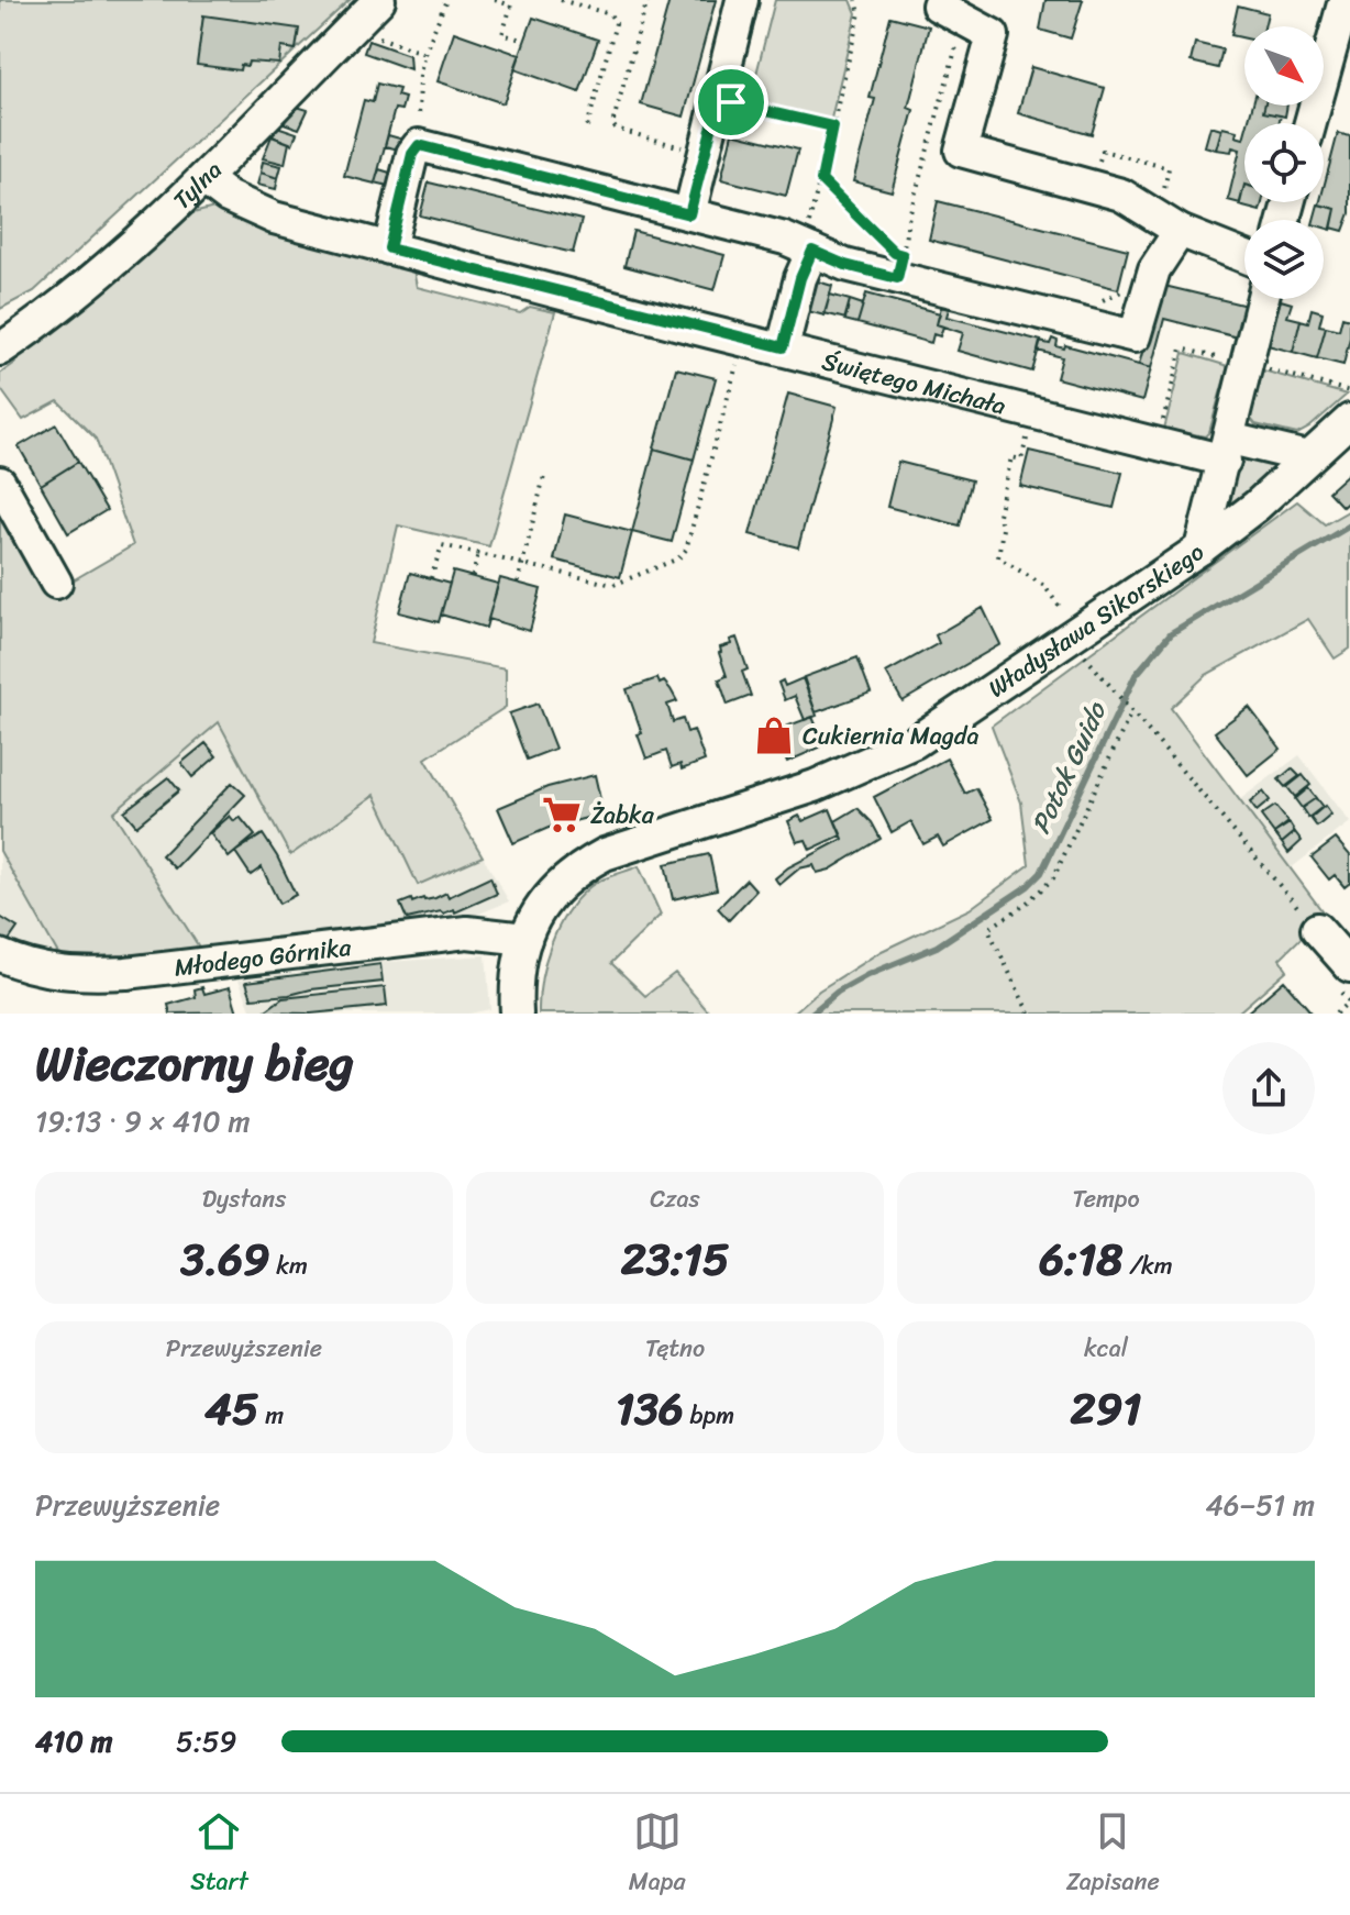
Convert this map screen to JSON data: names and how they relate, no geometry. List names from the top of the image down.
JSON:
{
  "streets": {
    "street": [
      "Tylna",
      "Świętego Michała",
      "Władysława Sikorskiego",
      "Młodego Górnika"
    ]
  },
  "crossings": [
    ["Tylna", "Świętego Michała"],
    ["Świętego Michała", "Władysława Sikorskiego"],
    ["Władysława Sikorskiego", "Młodego Górnika"]
  ],
  "water": ["Potok Guido"],
  "places": {
    "shop": ["Cukiernia Magda"],
    "supermarket": ["Żabka"]
  },
  "north": "bottom right",
  "page": {
    "heading": ["Wieczorny bieg", "19:13 · 9 × 410 m"],
    "stats": [
      ["Dystans", "3.69 km"],
      ["Czas", "23:15"],
      ["Tempo", "6:18 /km"],
      ["Przewyższenie", "45 m"],
      ["Tętno", "136 bpm"],
      ["kcal", "291"]
    ],
    "chart": ["Przewyższenie", "46–51 m"],
    "list": [
      {
        "name": "410 m",
        "note": "5:59"
      }
    ],
    "tabs": ["Start", "Mapa", "Zapisane"]
  }
}
